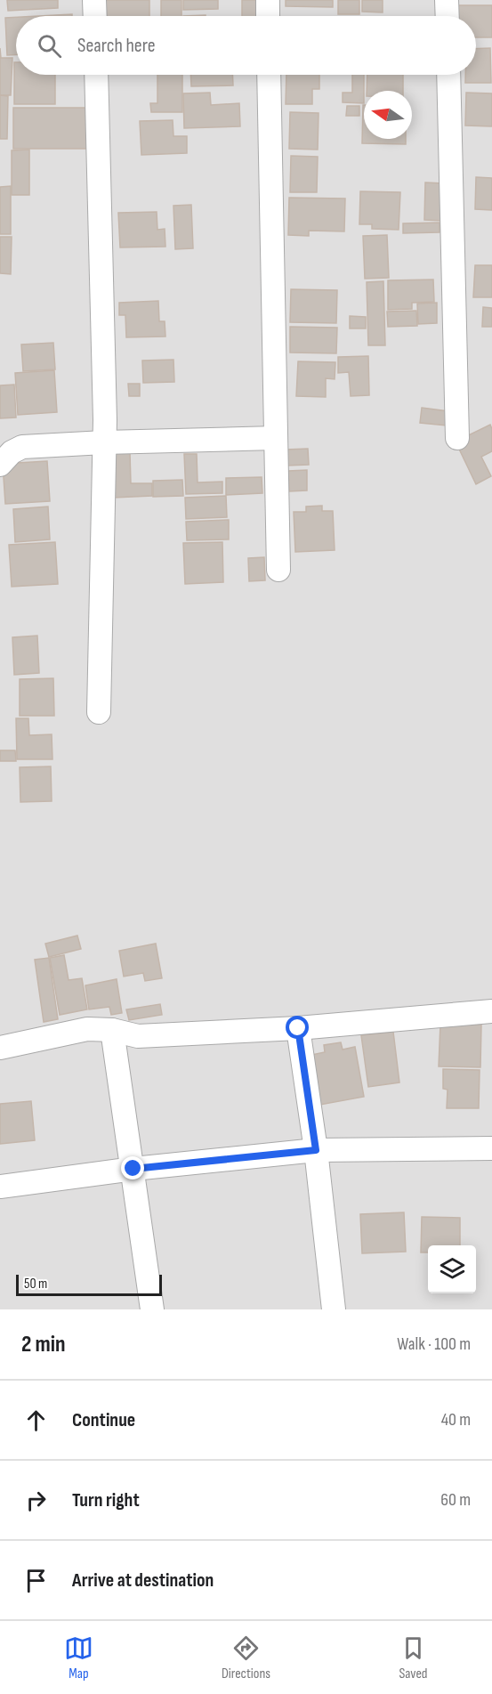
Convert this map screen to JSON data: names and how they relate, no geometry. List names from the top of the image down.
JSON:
{
  "scale_bar": "50 m",
  "north": "left",
  "page": {
    "search": "Search here",
    "scale": "50 m",
    "heading": ["2 min", "Walk · 100 m"],
    "list": [
      ["Continue", "40 m"],
      ["Turn right", "60 m"],
      "Arrive at destination"
    ],
    "nav": ["Map", "Directions", "Saved"]
  }
}
